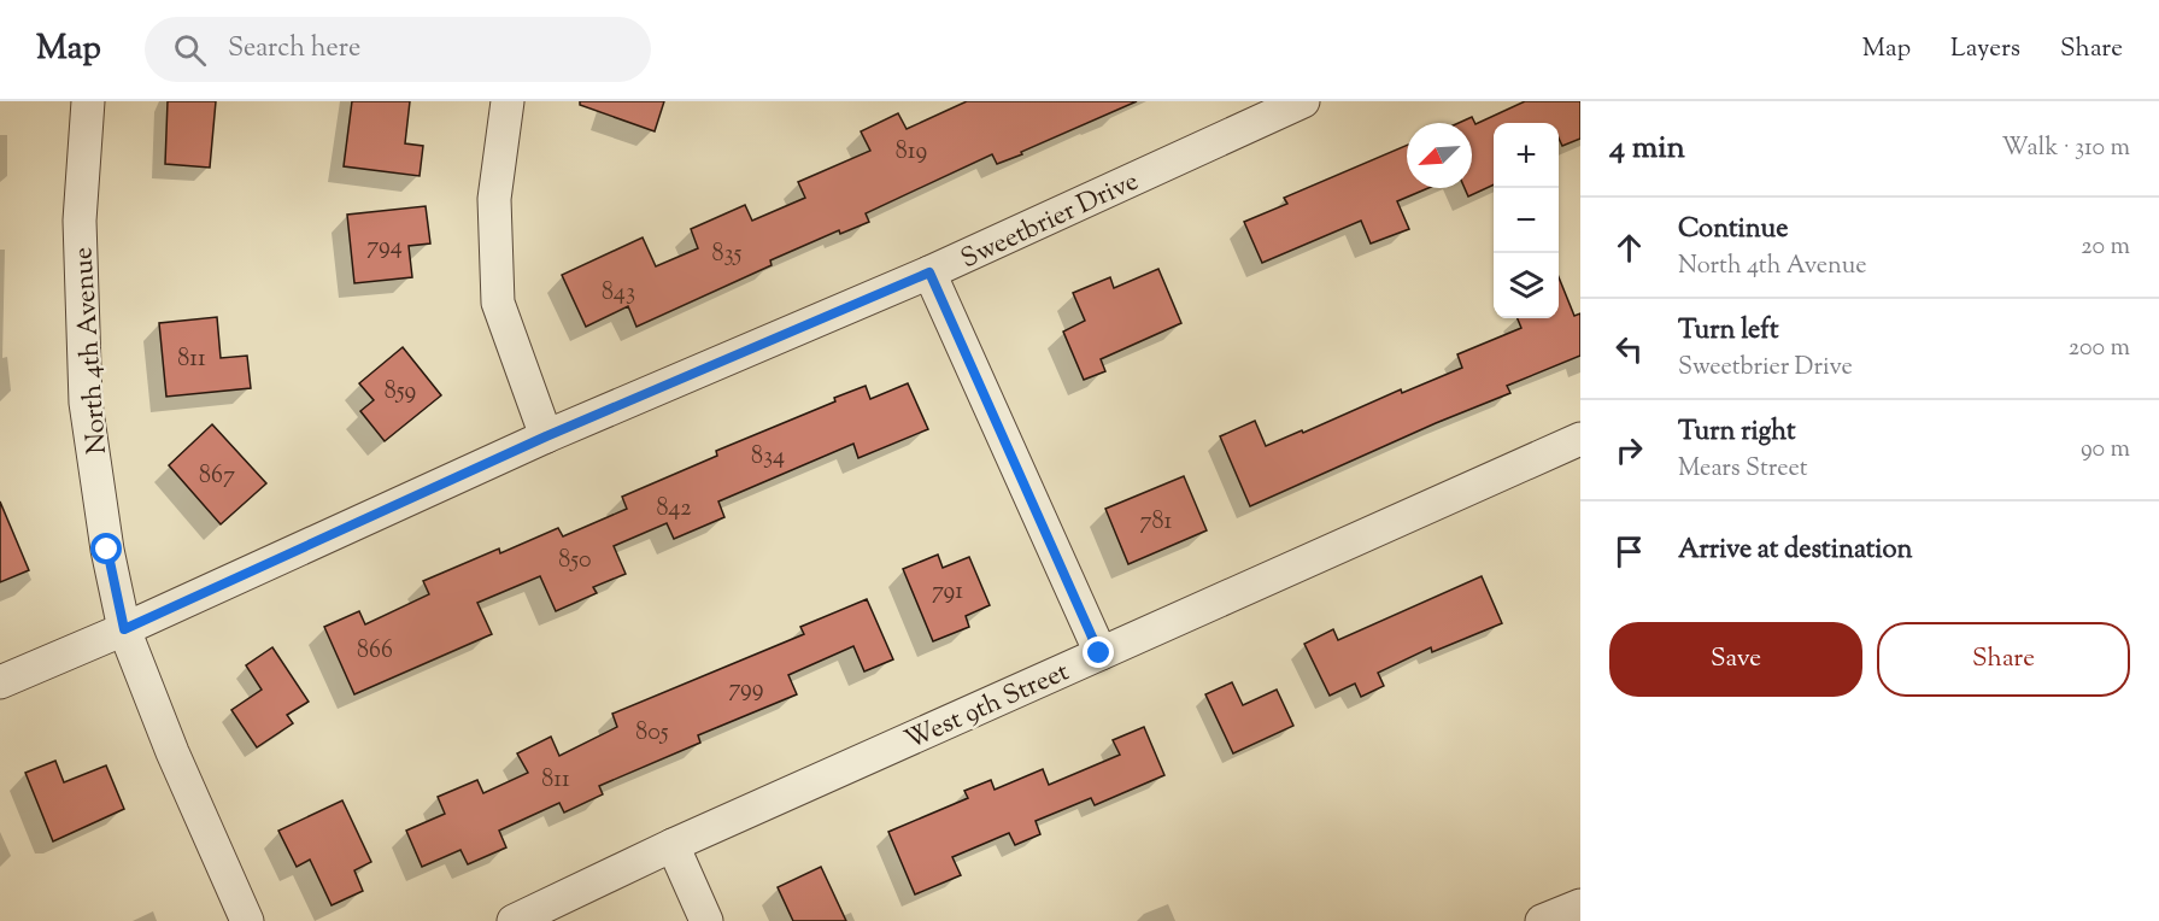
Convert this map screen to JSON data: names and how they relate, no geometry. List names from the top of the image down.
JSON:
{
  "streets": {
    "street": ["Sweetbrier Drive", "North 4th Avenue", "West 9th Street"]
  },
  "crossings": [
    ["Sweetbrier Drive", "North 4th Avenue"]
  ],
  "house_numbers": [
    "819",
    "794",
    "835",
    "843",
    "811",
    "859",
    "834",
    "867",
    "842",
    "781",
    "850",
    "791",
    "866",
    "799",
    "805",
    "811"
  ],
  "north": "bottom left",
  "page": {
    "header": "Map",
    "search": "Search here",
    "nav": ["Map", "Layers", "Share"],
    "heading": ["4 min", "Walk · 310 m"],
    "map_buttons": ["+", "−"],
    "list": [
      ["Continue", "North 4th Avenue", "20 m"],
      ["Turn left", "Sweetbrier Drive", "200 m"],
      ["Turn right", "Mears Street", "90 m"],
      "Arrive at destination"
    ],
    "buttons": ["Save", "Share"]
  }
}
